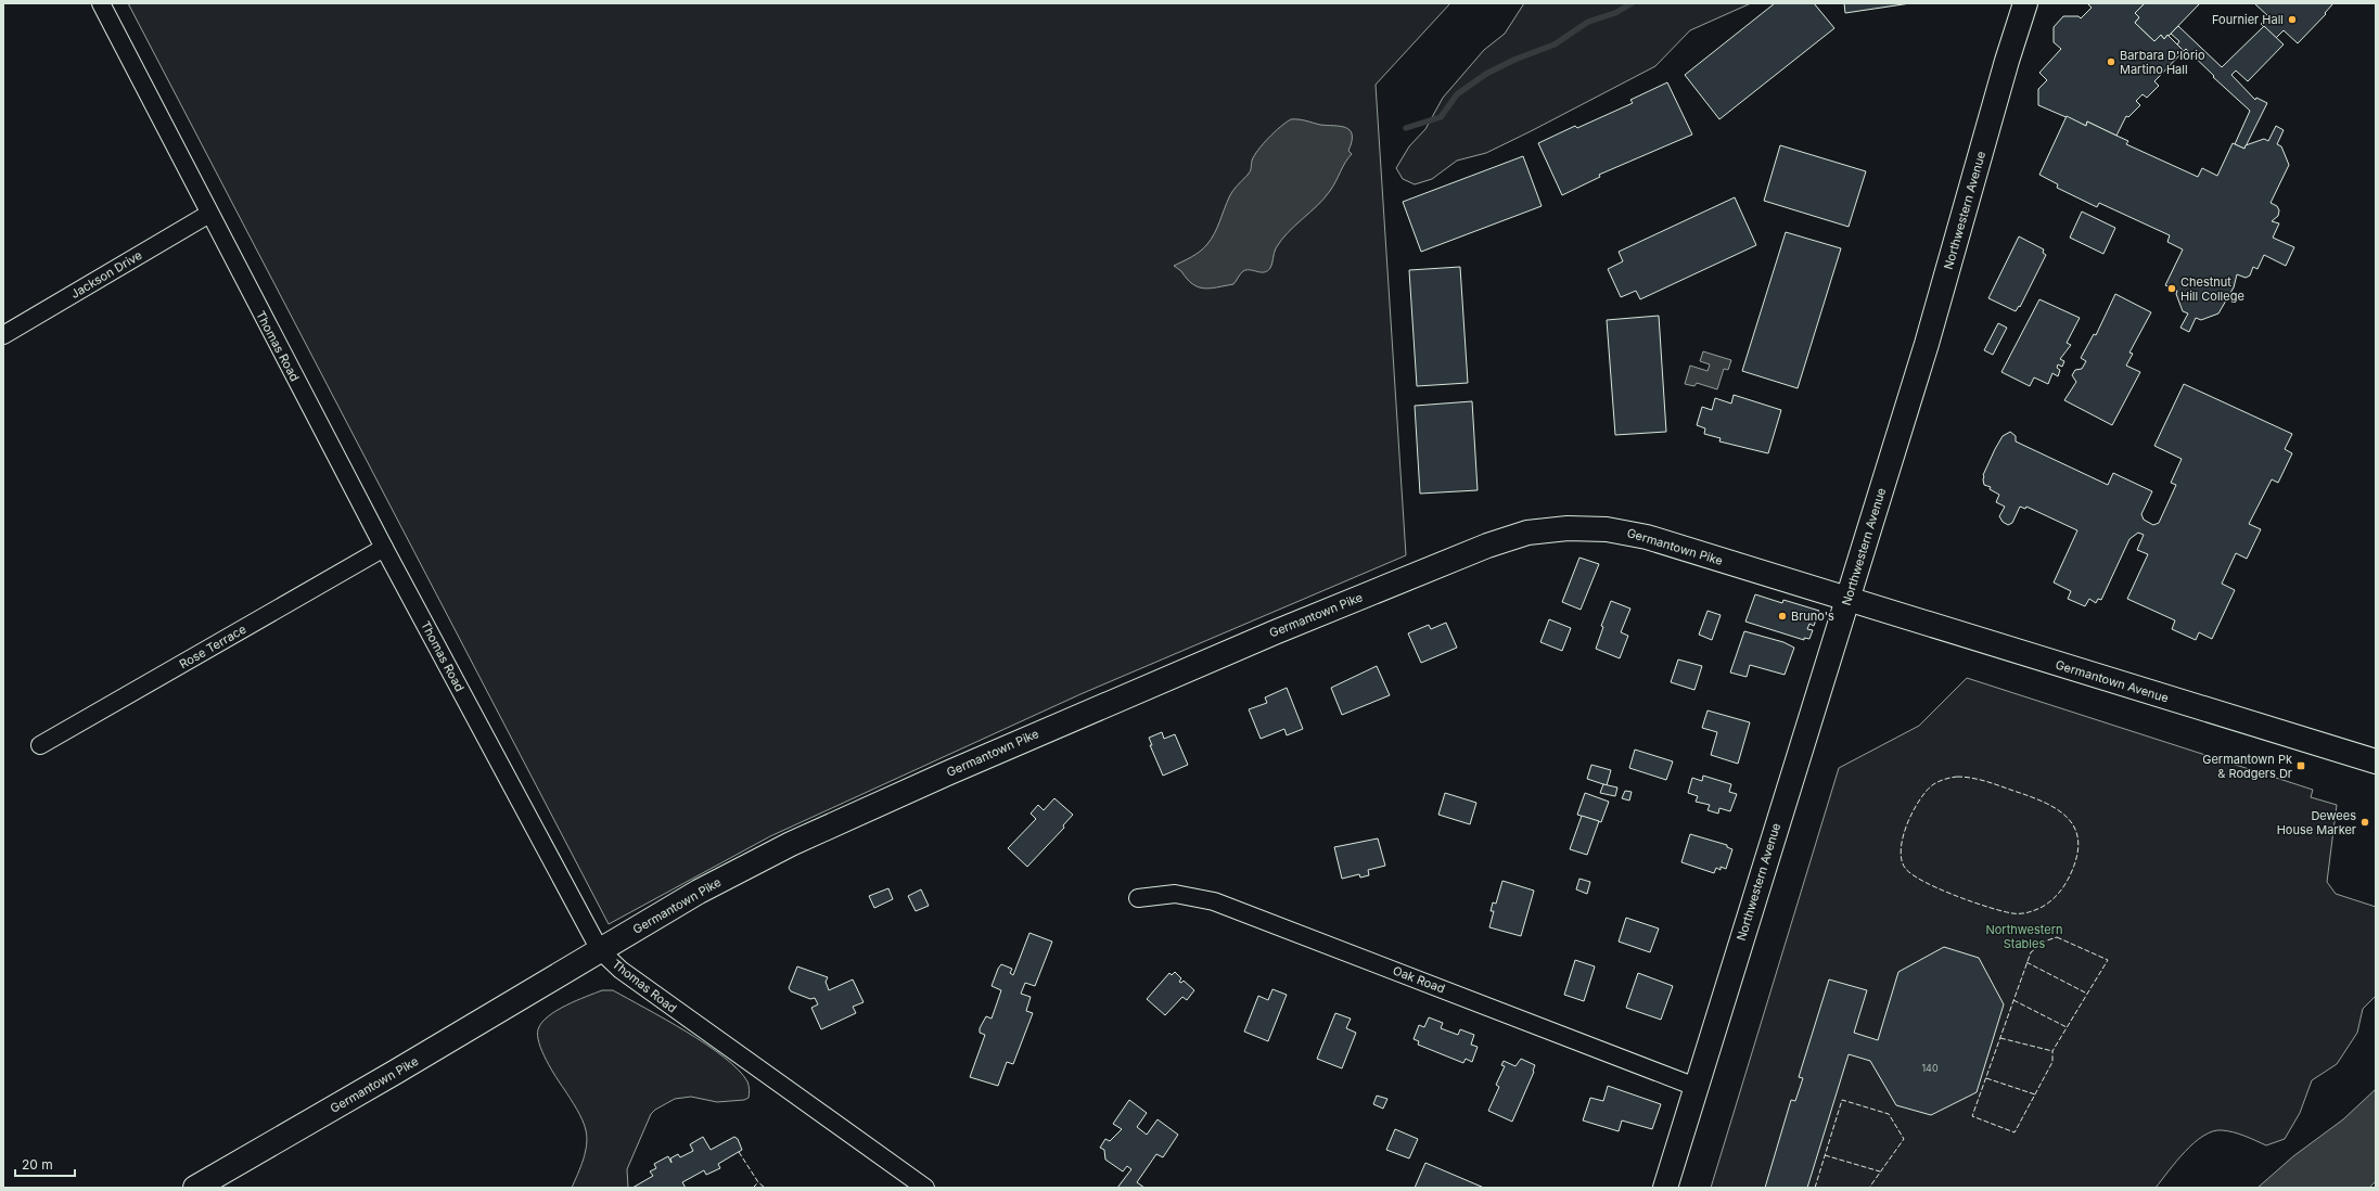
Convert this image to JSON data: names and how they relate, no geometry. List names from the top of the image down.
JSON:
{
  "streets": {
    "main road": ["Northwestern Avenue", "Germantown Pike", "Germantown Avenue"],
    "street": [
      "Jackson Drive",
      "Thomas Road",
      "Rose Terrace",
      "Oak Road"
    ]
  },
  "crossings": [
    ["Northwestern Avenue", "Germantown Pike"],
    ["Northwestern Avenue", "Germantown Avenue"],
    ["Northwestern Avenue", "Oak Road"],
    ["Jackson Drive", "Thomas Road"],
    ["Thomas Road", "Germantown Pike"],
    ["Thomas Road", "Rose Terrace"],
    ["Germantown Pike", "Germantown Avenue"]
  ],
  "parks": ["Northwestern Stables"],
  "places": {
    "other": [
      "Fournier Hall",
      "Barbara D'Iorio Martino Hall",
      "Chestnut Hill College",
      "Bruno's",
      "Dewees House Marker"
    ],
    "transit": ["Germantown Pk & Rodgers Dr"]
  },
  "house_numbers": ["140"],
  "scale_bar": "20 m"
}
